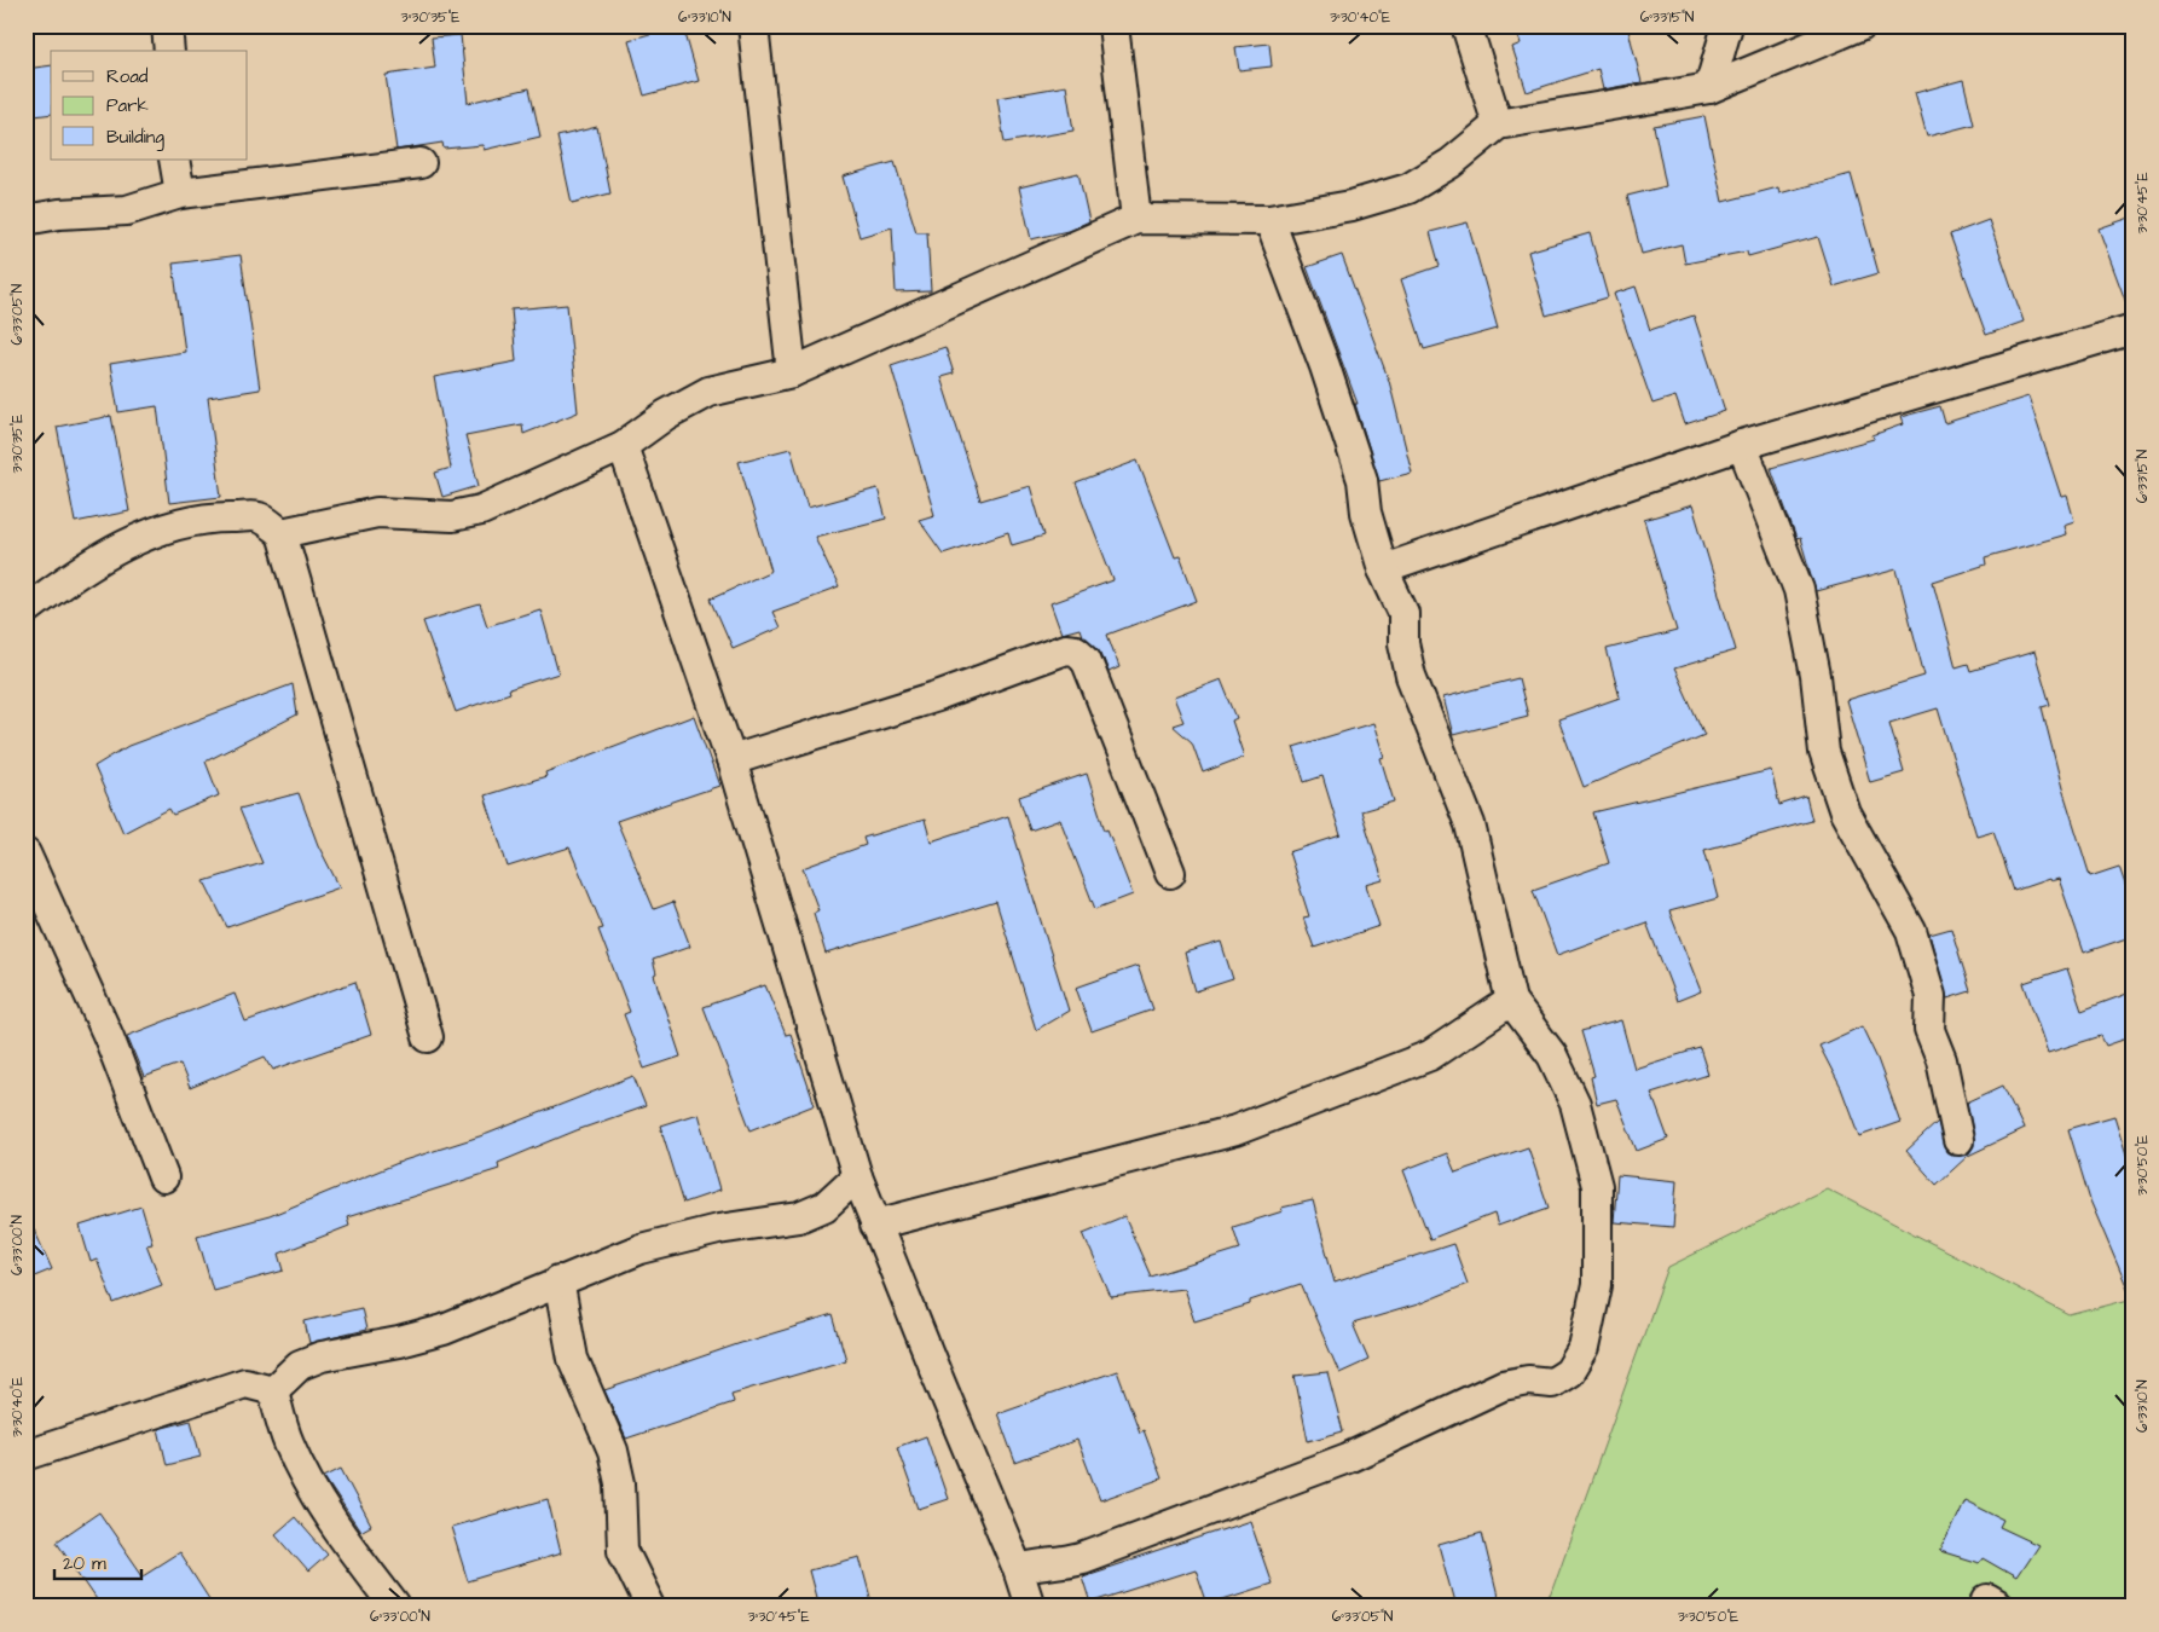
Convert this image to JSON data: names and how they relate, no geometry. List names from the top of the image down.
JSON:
{
  "legend": ["Road", "Park", "Building"],
  "scale_bar": "20 m",
  "coordinates": [
    "3°30'35\"E",
    "6°33'10\"N",
    "3°30'40\"E",
    "6°33'15\"N",
    "3°30'45\"E",
    "6°33'05\"N",
    "3°30'50\"E",
    "6°33'00\"N"
  ]
}
